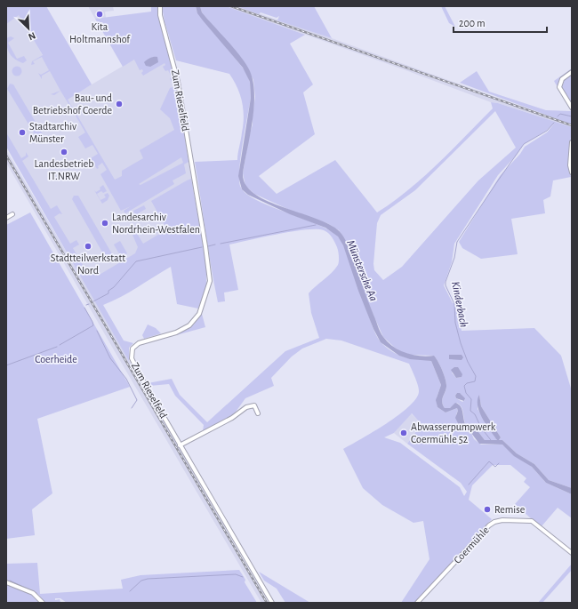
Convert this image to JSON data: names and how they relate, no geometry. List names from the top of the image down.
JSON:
{
  "streets": {
    "street": ["Zum Rieselfeld", "Coermühle"]
  },
  "water": ["Münstersche Aa", "Kinderbach"],
  "parks": ["Coerheide"],
  "places": [
    "Kita Holtmannshof",
    "Bau- und Betriebshof Coerde",
    "Stadtarchiv Münster",
    "Landesbetrieb IT.NRW",
    "Landesarchiv Nordrhein-Westfalen",
    "Stadtteilwerkstatt Nord",
    "Abwasserpumpwerk Coermühle 52",
    "Remise"
  ],
  "scale_bar": "200 m",
  "north": "bottom right"
}
